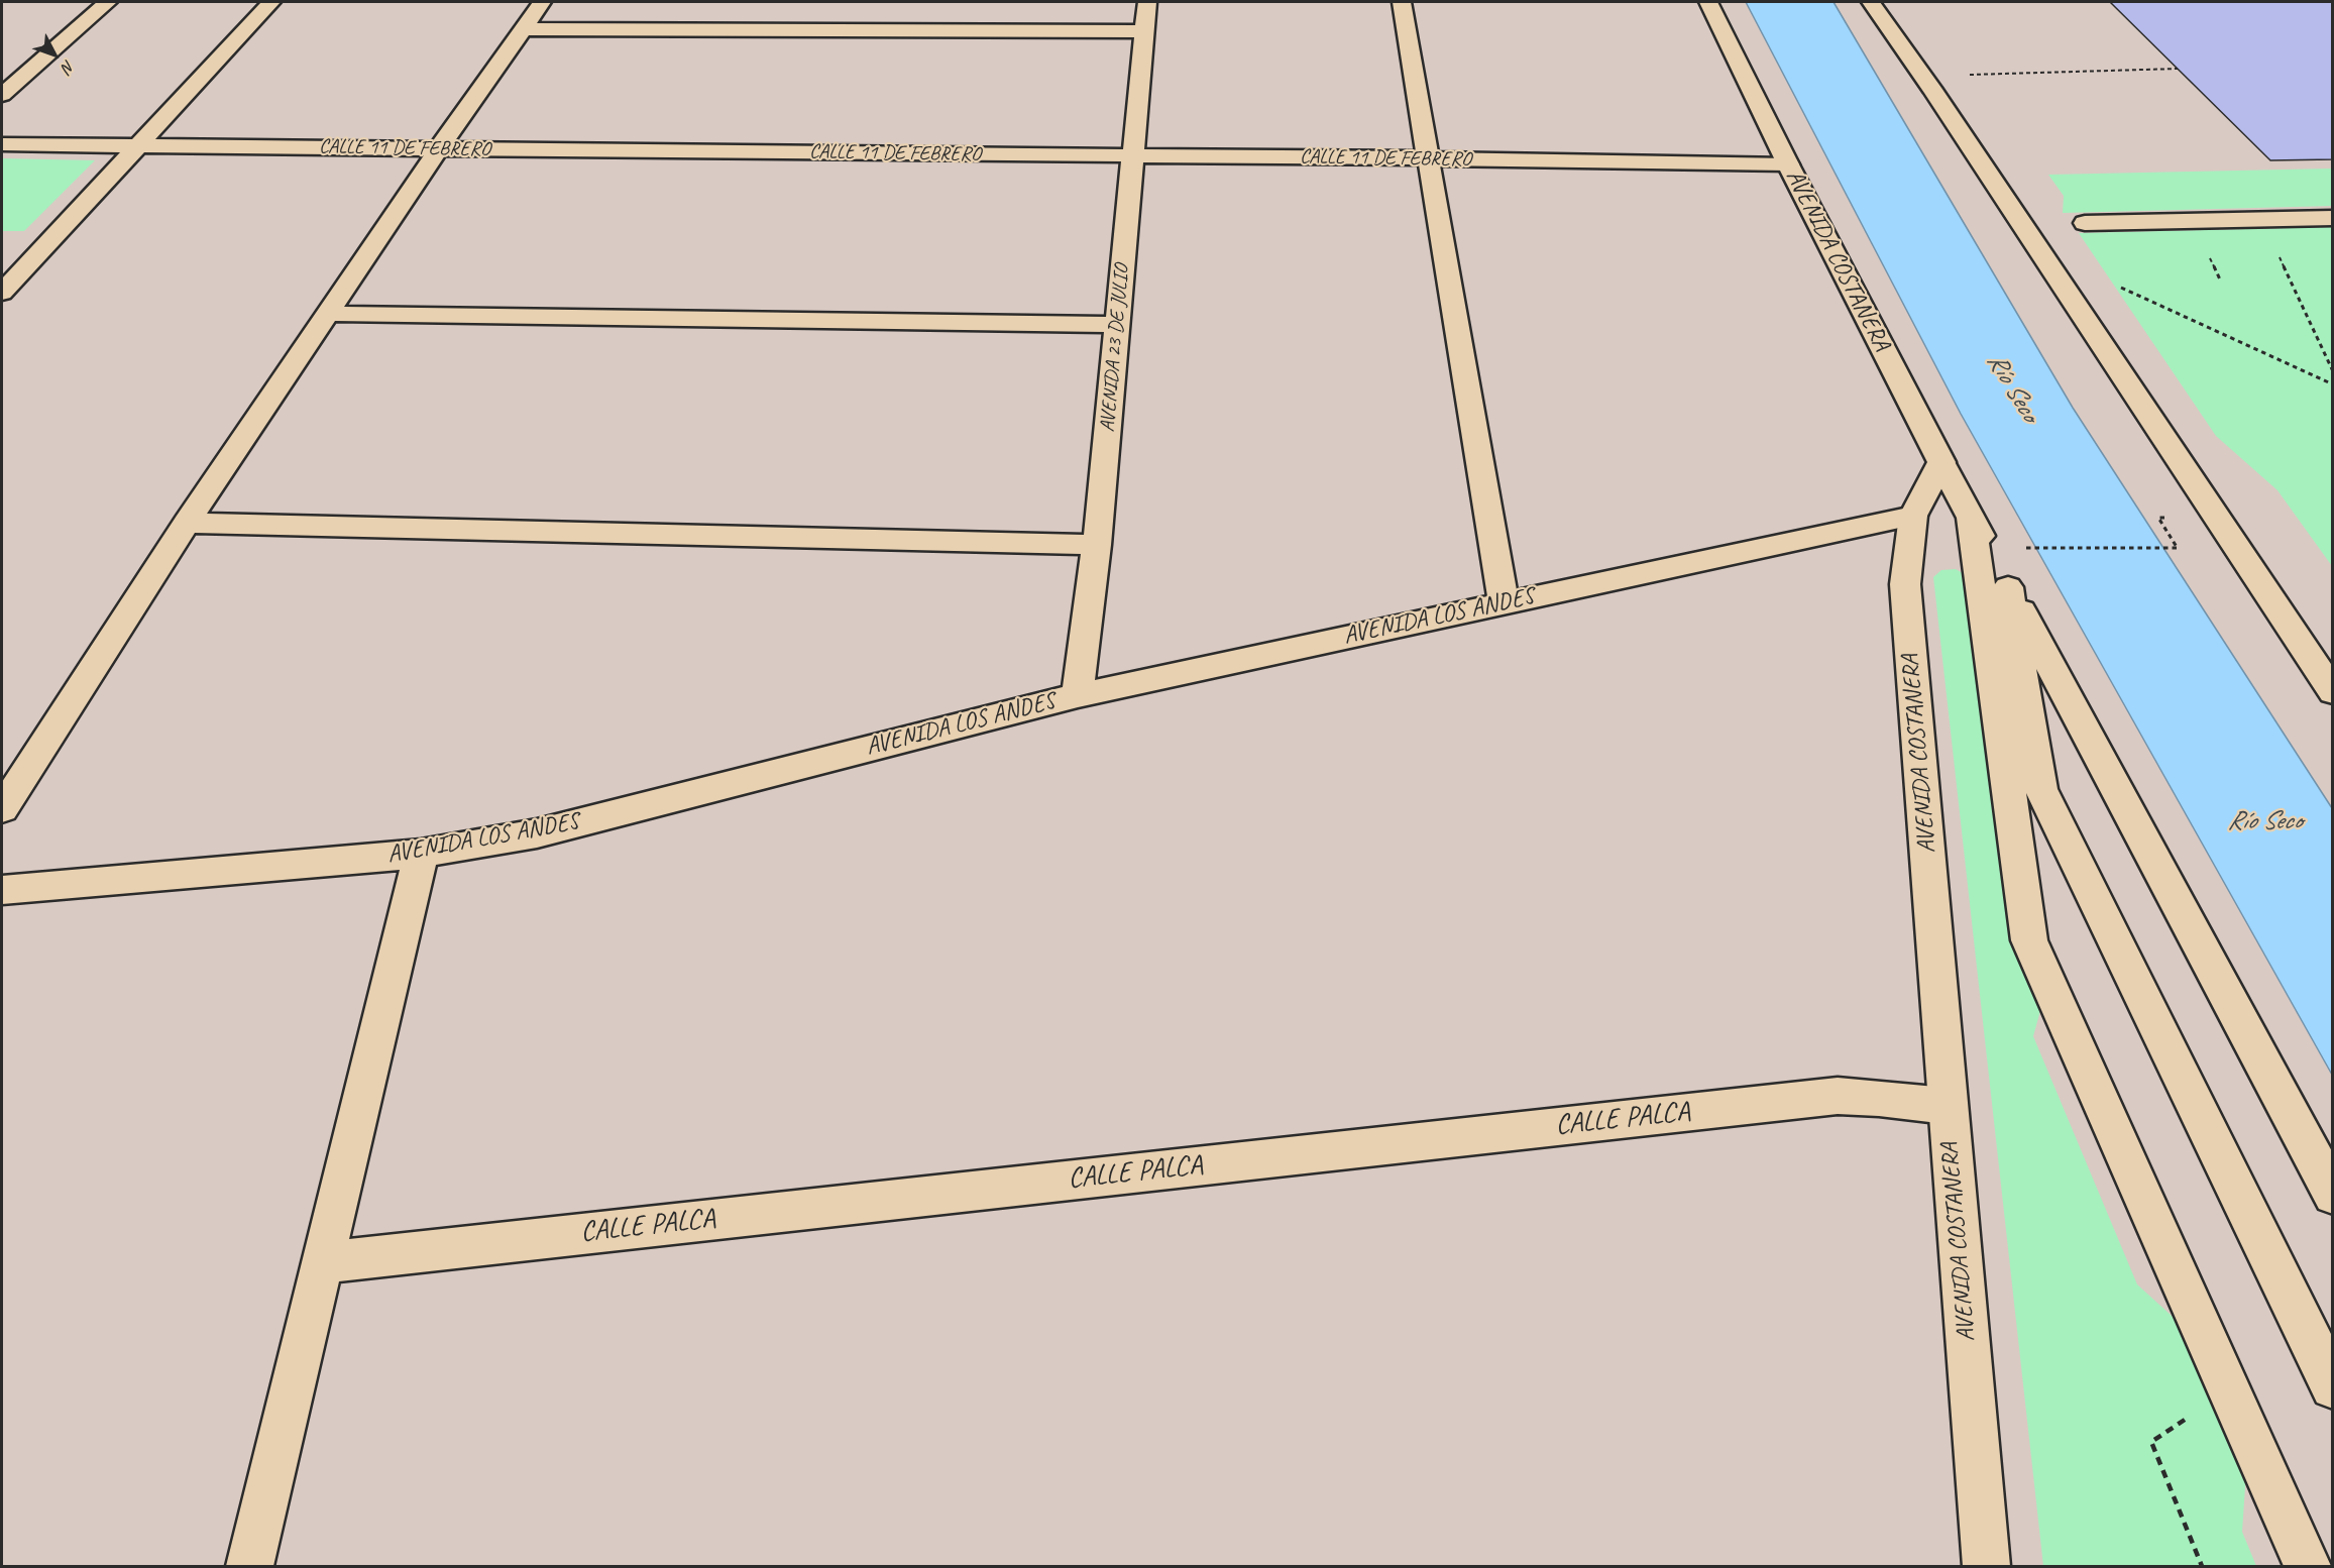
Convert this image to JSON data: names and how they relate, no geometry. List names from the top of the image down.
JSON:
{
  "streets": {
    "street": [
      "CALLE 11 DE FEBRERO",
      "AVENIDA COSTANERA",
      "AVENIDA 23 DE JULIO",
      "AVENIDA LOS ANDES",
      "CALLE PALCA"
    ]
  },
  "crossings": [
    ["CALLE 11 DE FEBRERO", "AVENIDA COSTANERA"],
    ["CALLE 11 DE FEBRERO", "AVENIDA 23 DE JULIO"],
    ["AVENIDA COSTANERA", "AVENIDA LOS ANDES"],
    ["AVENIDA COSTANERA", "CALLE PALCA"],
    ["AVENIDA 23 DE JULIO", "AVENIDA LOS ANDES"]
  ],
  "water": ["Río Seco"],
  "north": "bottom right"
}
